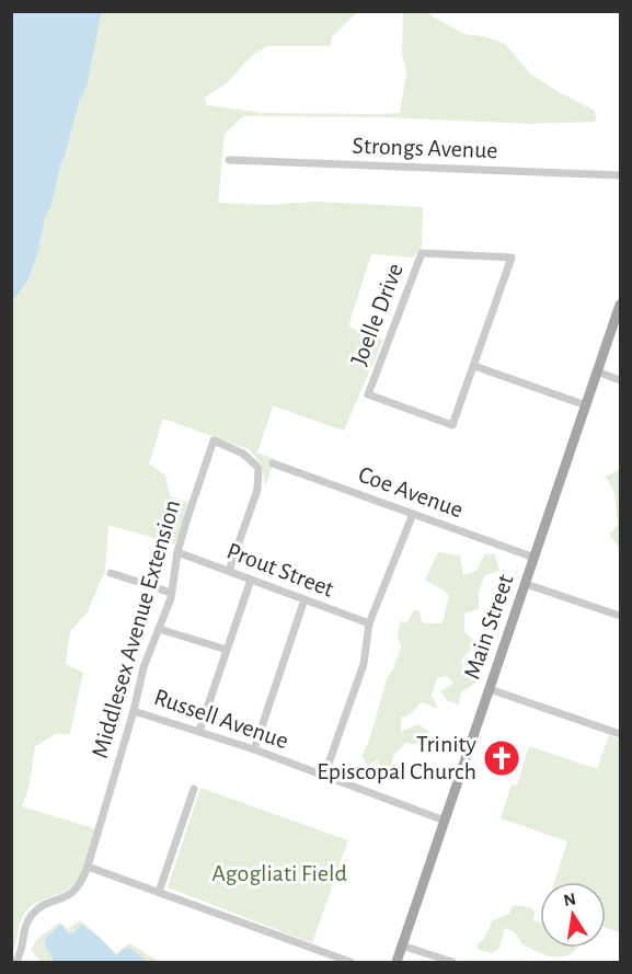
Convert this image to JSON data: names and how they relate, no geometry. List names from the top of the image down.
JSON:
{
  "streets": {
    "main road": ["Main Street"],
    "street": [
      "Strongs Avenue",
      "Joelle Drive",
      "Coe Avenue",
      "Prout Street",
      "Middlesex Avenue Extension",
      "Russell Avenue"
    ]
  },
  "crossings": [
    ["Coe Avenue", "Main Street"],
    ["Prout Street", "Middlesex Avenue Extension"],
    ["Main Street", "Russell Avenue"],
    ["Middlesex Avenue Extension", "Russell Avenue"]
  ],
  "parks": ["Agogliati Field"],
  "places": {
    "church": ["Trinity Episcopal Church"]
  },
  "north": "top"
}
